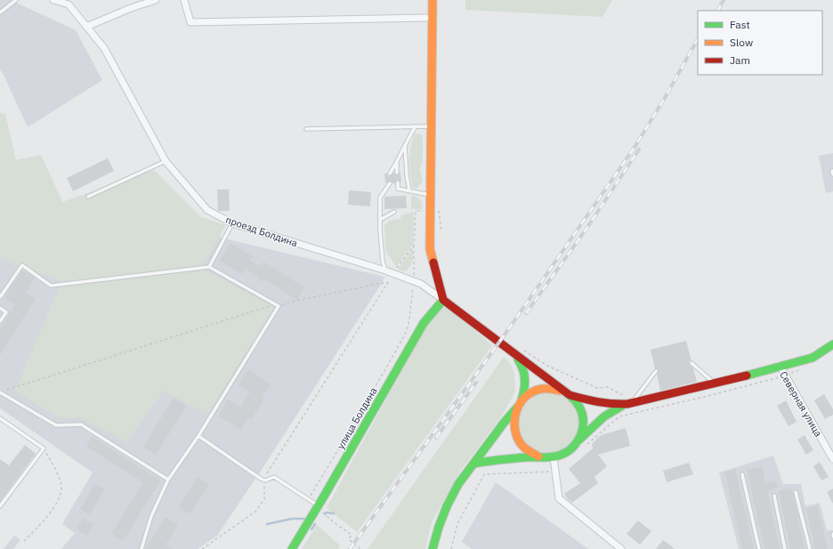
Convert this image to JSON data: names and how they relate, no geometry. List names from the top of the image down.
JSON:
{
  "streets": {
    "main road": ["улица Болдина"],
    "street": ["проезд Болдина", "Северная улица"]
  },
  "crossings": [
    ["проезд Болдина", "улица Болдина"]
  ],
  "legend": ["Fast", "Slow", "Jam"]
}
